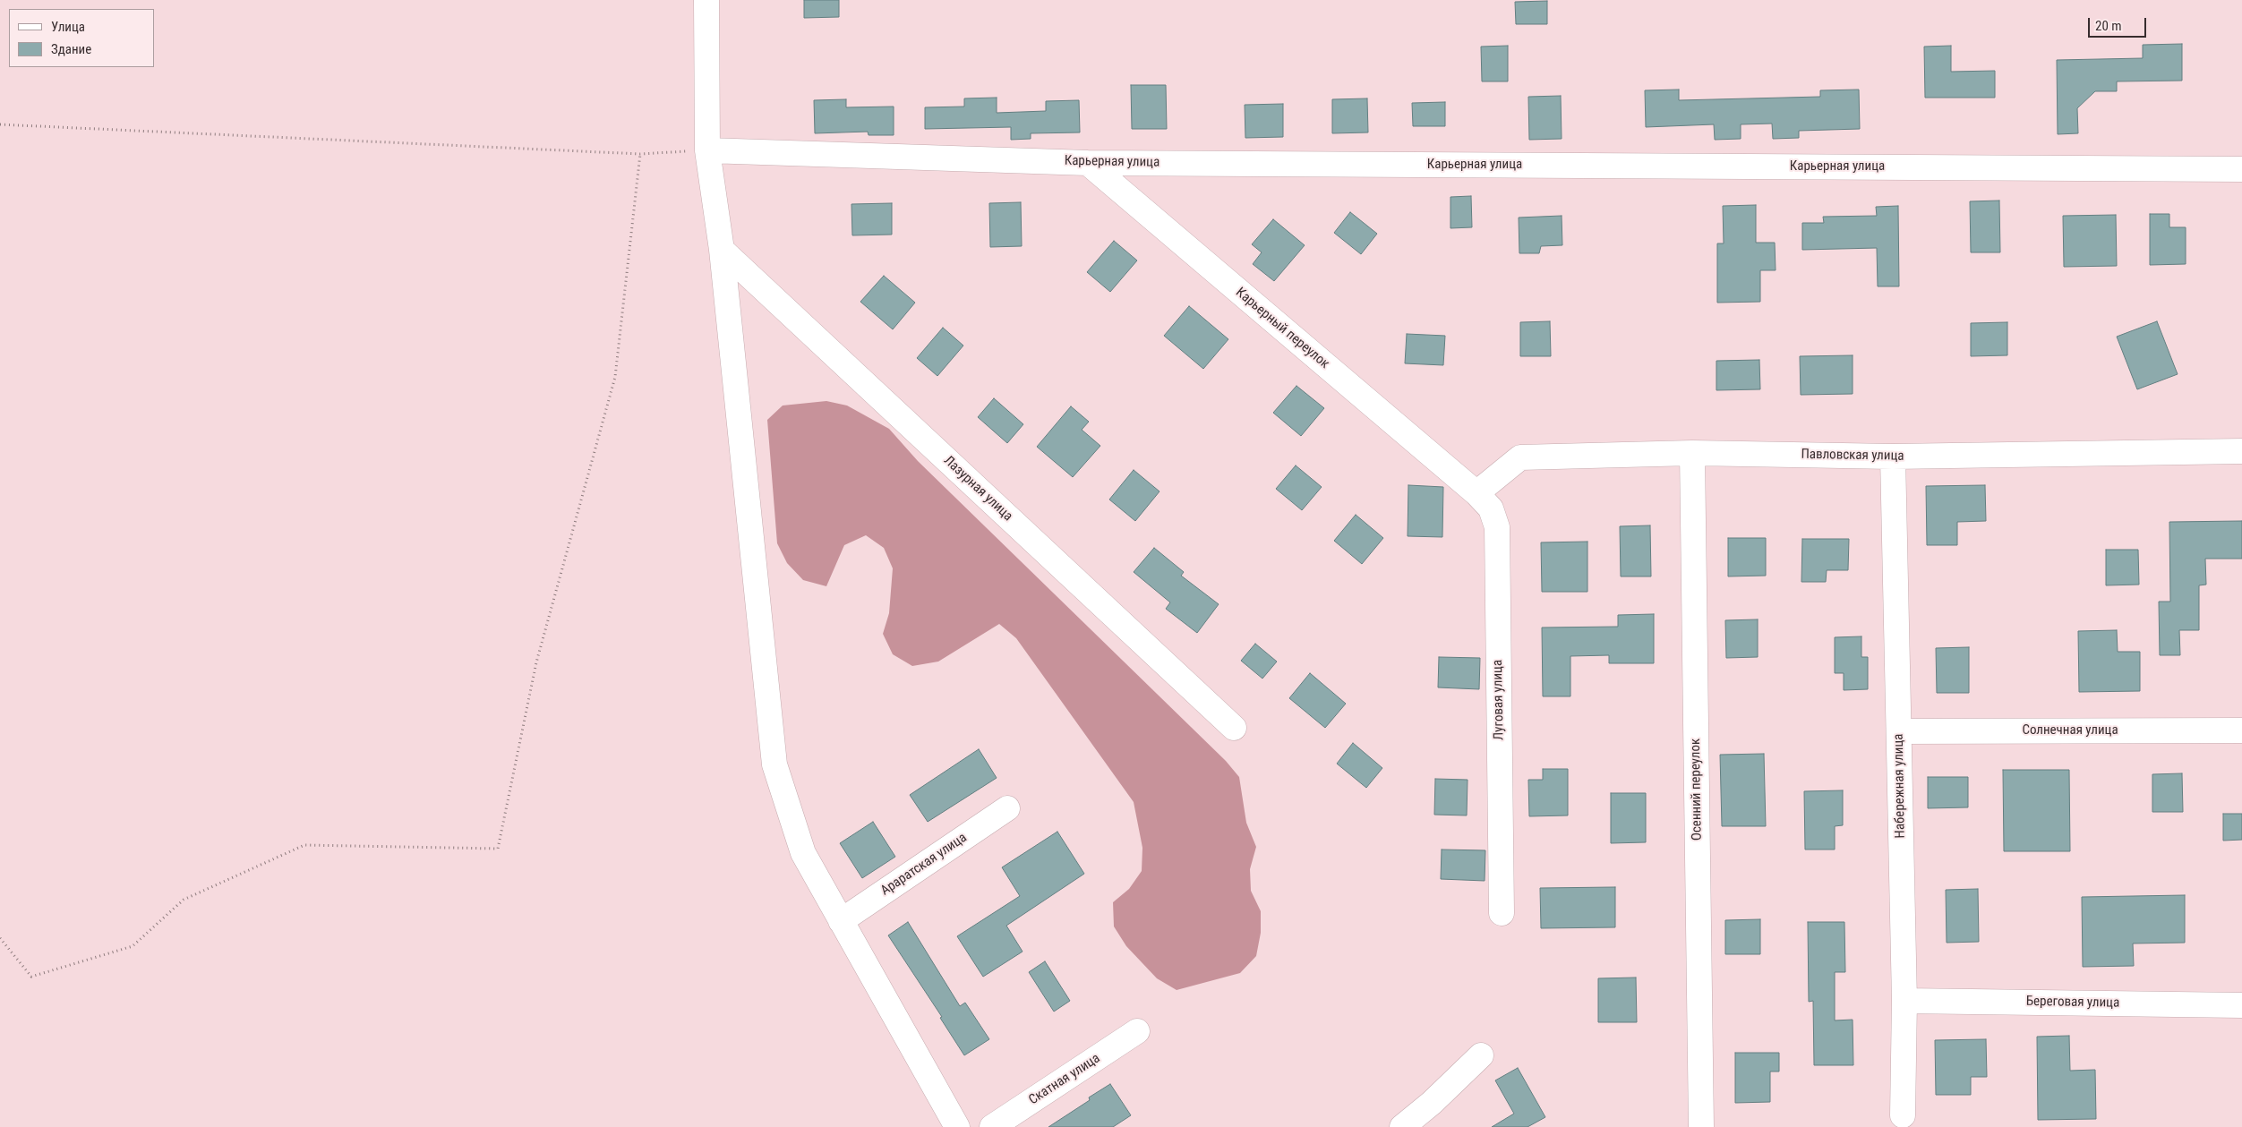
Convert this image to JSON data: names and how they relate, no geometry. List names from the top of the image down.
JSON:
{
  "streets": {
    "street": [
      "Карьерная улица",
      "Карьерный переулок",
      "Павловская улица",
      "Лазурная улица",
      "Луговая улица",
      "Солнечная улица",
      "Набережная улица",
      "Осенний переулок",
      "Араратская улица",
      "Береговая улица",
      "Скатная улица"
    ]
  },
  "crossings": [
    ["Карьерная улица", "Карьерный переулок"],
    ["Карьерный переулок", "Павловская улица"],
    ["Карьерный переулок", "Луговая улица"],
    ["Павловская улица", "Луговая улица"],
    ["Павловская улица", "Набережная улица"],
    ["Павловская улица", "Осенний переулок"],
    ["Солнечная улица", "Набережная улица"],
    ["Набережная улица", "Береговая улица"]
  ],
  "legend": ["Улица", "Здание"],
  "scale_bar": "20 m"
}
